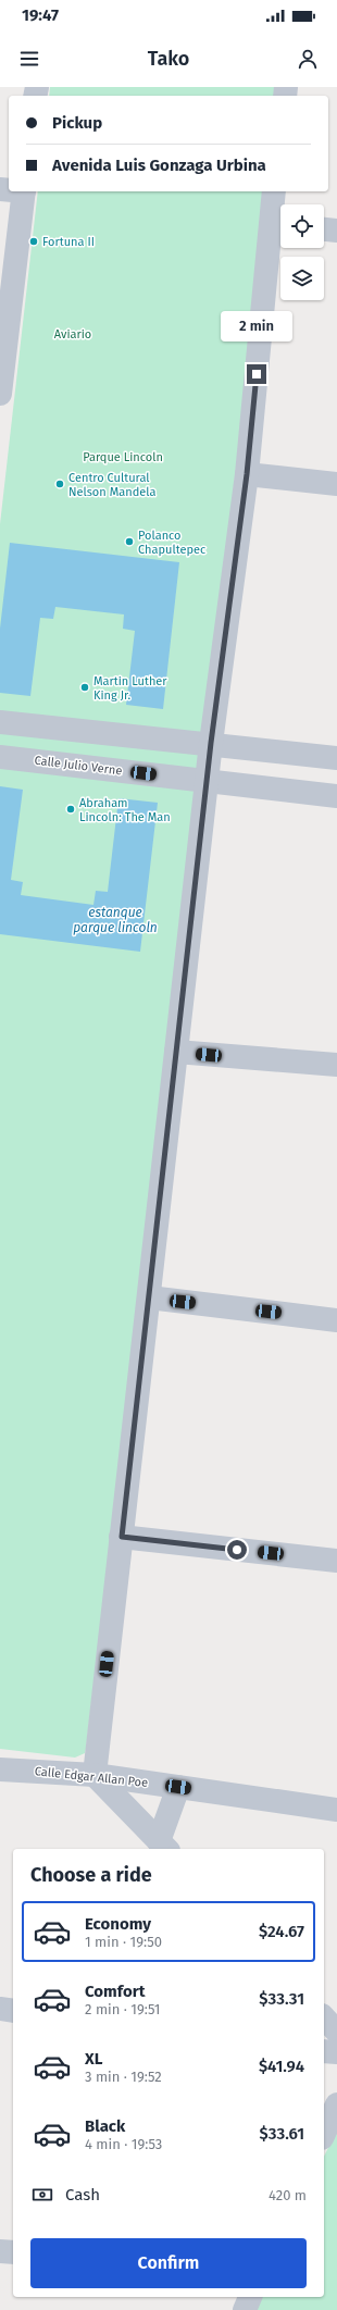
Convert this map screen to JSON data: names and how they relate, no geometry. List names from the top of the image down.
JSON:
{
  "streets": {
    "street": ["Calle Julio Verne", "Calle Edgar Allan Poe"]
  },
  "water": ["estanque parque lincoln"],
  "parks": ["Aviario", "Parque Lincoln"],
  "places": [
    "Fortuna II",
    "Centro Cultural Nelson Mandela",
    "Polanco Chapultepec",
    "Martin Luther King Jr.",
    "Abraham Lincoln: The Man"
  ],
  "page": {
    "status": "19:47",
    "header": "Tako",
    "banner": ["Pickup", "Avenida Luis Gonzaga Urbina"],
    "bubble": "2 min",
    "heading": "Choose a ride",
    "list": [
      {
        "name": "Economy",
        "note": "1 min · 19:50",
        "value": "$24.67"
      },
      {
        "name": "Comfort",
        "note": "2 min · 19:51",
        "value": "$33.31"
      },
      {
        "name": "XL",
        "note": "3 min · 19:52",
        "value": "$41.94"
      },
      {
        "name": "Black",
        "note": "4 min · 19:53",
        "value": "$33.61"
      }
    ],
    "pay": ["Cash", "420 m"],
    "buttons": "Confirm"
  }
}
